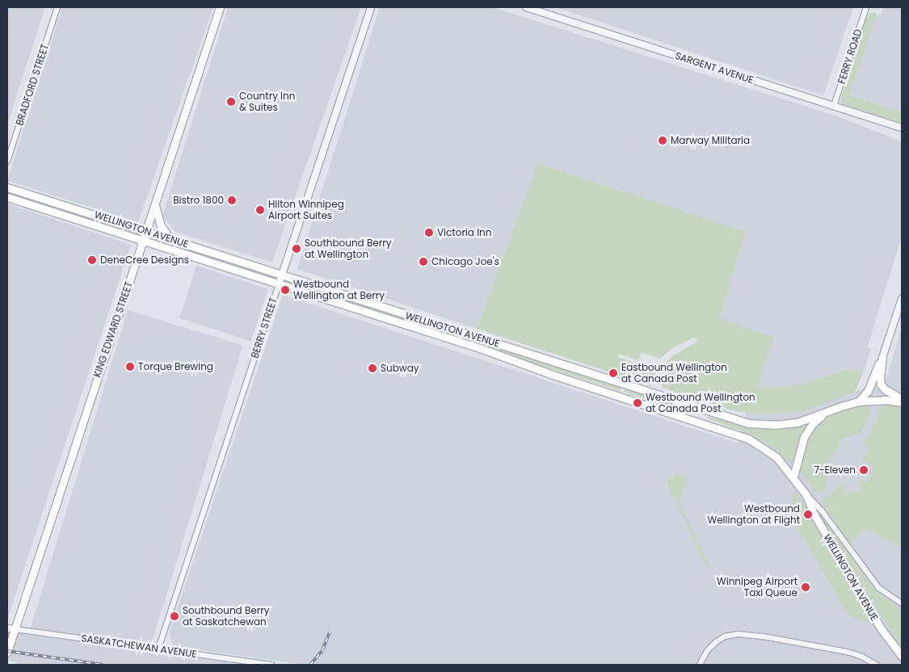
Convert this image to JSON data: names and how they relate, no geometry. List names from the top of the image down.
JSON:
{
  "streets": {
    "main road": ["WELLINGTON AVENUE", "KING EDWARD STREET"],
    "street": [
      "FERRY ROAD",
      "SARGENT AVENUE",
      "BRADFORD STREET",
      "BERRY STREET",
      "SASKATCHEWAN AVENUE"
    ]
  },
  "crossings": [
    ["FERRY ROAD", "SARGENT AVENUE"],
    ["WELLINGTON AVENUE", "BERRY STREET"],
    ["WELLINGTON AVENUE", "KING EDWARD STREET"],
    ["BERRY STREET", "SASKATCHEWAN AVENUE"],
    ["KING EDWARD STREET", "SASKATCHEWAN AVENUE"]
  ],
  "places": [
    "Country Inn & Suites",
    "Marway Militaria",
    "Bistro 1800",
    "Hilton Winnipeg Airport Suites",
    "Victoria Inn",
    "Southbound Berry at Wellington",
    "DeneCree Designs",
    "Chicago Joe's",
    "Westbound Wellington at Berry",
    "Torque Brewing",
    "Subway",
    "Eastbound Wellington at Canada Post",
    "Westbound Wellington at Canada Post",
    "7-Eleven",
    "Westbound Wellington at Flight",
    "Winnipeg Airport Taxi Queue",
    "Southbound Berry at Saskatchewan"
  ]
}
